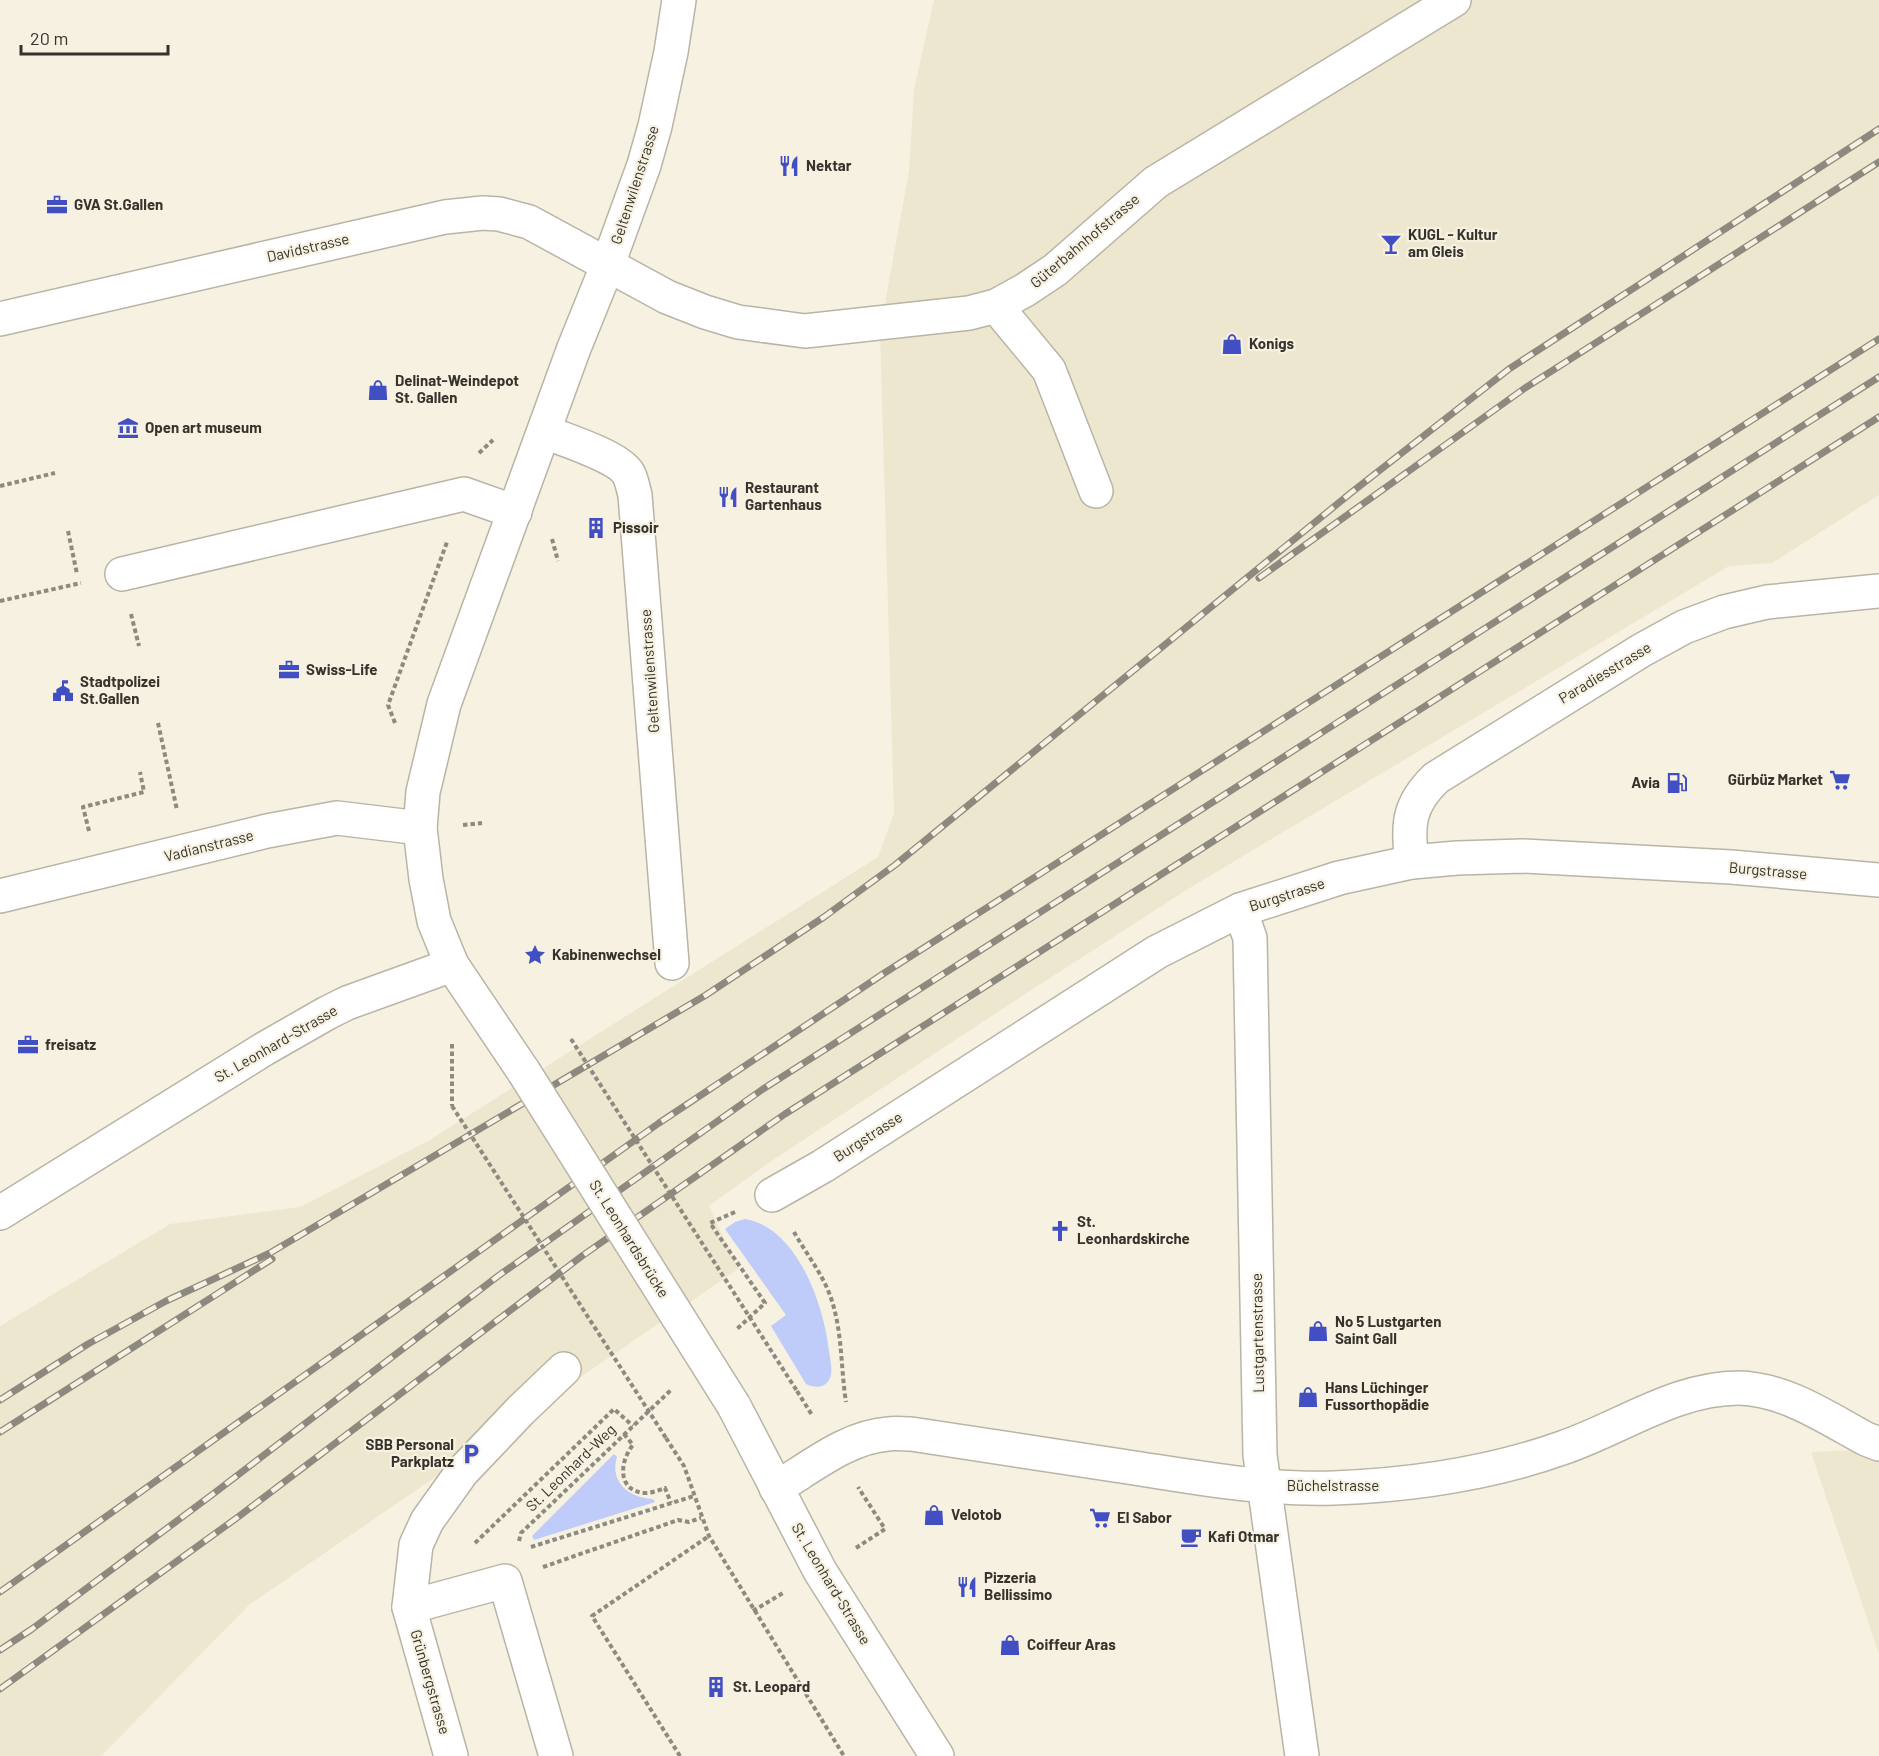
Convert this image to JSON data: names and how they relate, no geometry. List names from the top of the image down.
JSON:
{
  "streets": {
    "street": [
      "Geltenwilenstrasse",
      "Güterbahnhofstrasse",
      "Davidstrasse",
      "Paradiesstrasse",
      "Vadianstrasse",
      "Burgstrasse",
      "St. Leonhard-Strasse",
      "St. Leonhardsbrücke",
      "Lustgartenstrasse",
      "Büchelstrasse",
      "Grünbergstrasse"
    ],
    "path": ["St. Leonhard-Weg"]
  },
  "crossings": [
    ["Geltenwilenstrasse", "Güterbahnhofstrasse"],
    ["Geltenwilenstrasse", "Davidstrasse"],
    ["Geltenwilenstrasse", "Vadianstrasse"],
    ["Geltenwilenstrasse", "St. Leonhard-Strasse"],
    ["Geltenwilenstrasse", "St. Leonhardsbrücke"],
    ["Güterbahnhofstrasse", "Davidstrasse"],
    ["Paradiesstrasse", "Burgstrasse"],
    ["Burgstrasse", "Lustgartenstrasse"],
    ["St. Leonhard-Strasse", "St. Leonhardsbrücke"],
    ["St. Leonhard-Strasse", "Büchelstrasse"],
    ["Lustgartenstrasse", "Büchelstrasse"]
  ],
  "places": {
    "restaurant": ["Nektar", "Restaurant Gartenhaus", "Pizzeria Bellissimo"],
    "office": ["GVA St.Gallen", "Swiss-Life", "freisatz"],
    "bar": ["KUGL - Kultur am Gleis"],
    "shop": [
      "Konigs",
      "Delinat-Weindepot St. Gallen",
      "No 5 Lustgarten Saint Gall",
      "Hans Lüchinger Fussorthopädie",
      "Velotob",
      "Coiffeur Aras"
    ],
    "museum": ["Open art museum"],
    "building": ["Pissoir", "St. Leopard"],
    "public building": ["Stadtpolizei St.Gallen"],
    "supermarket": ["Gürbüz Market", "El Sabor"],
    "fuel station": ["Avia"],
    "place": ["Kabinenwechsel"],
    "church": ["St. Leonhardskirche"],
    "parking": ["SBB Personal Parkplatz"],
    "cafe": ["Kafi Otmar"]
  },
  "scale_bar": "20 m"
}
